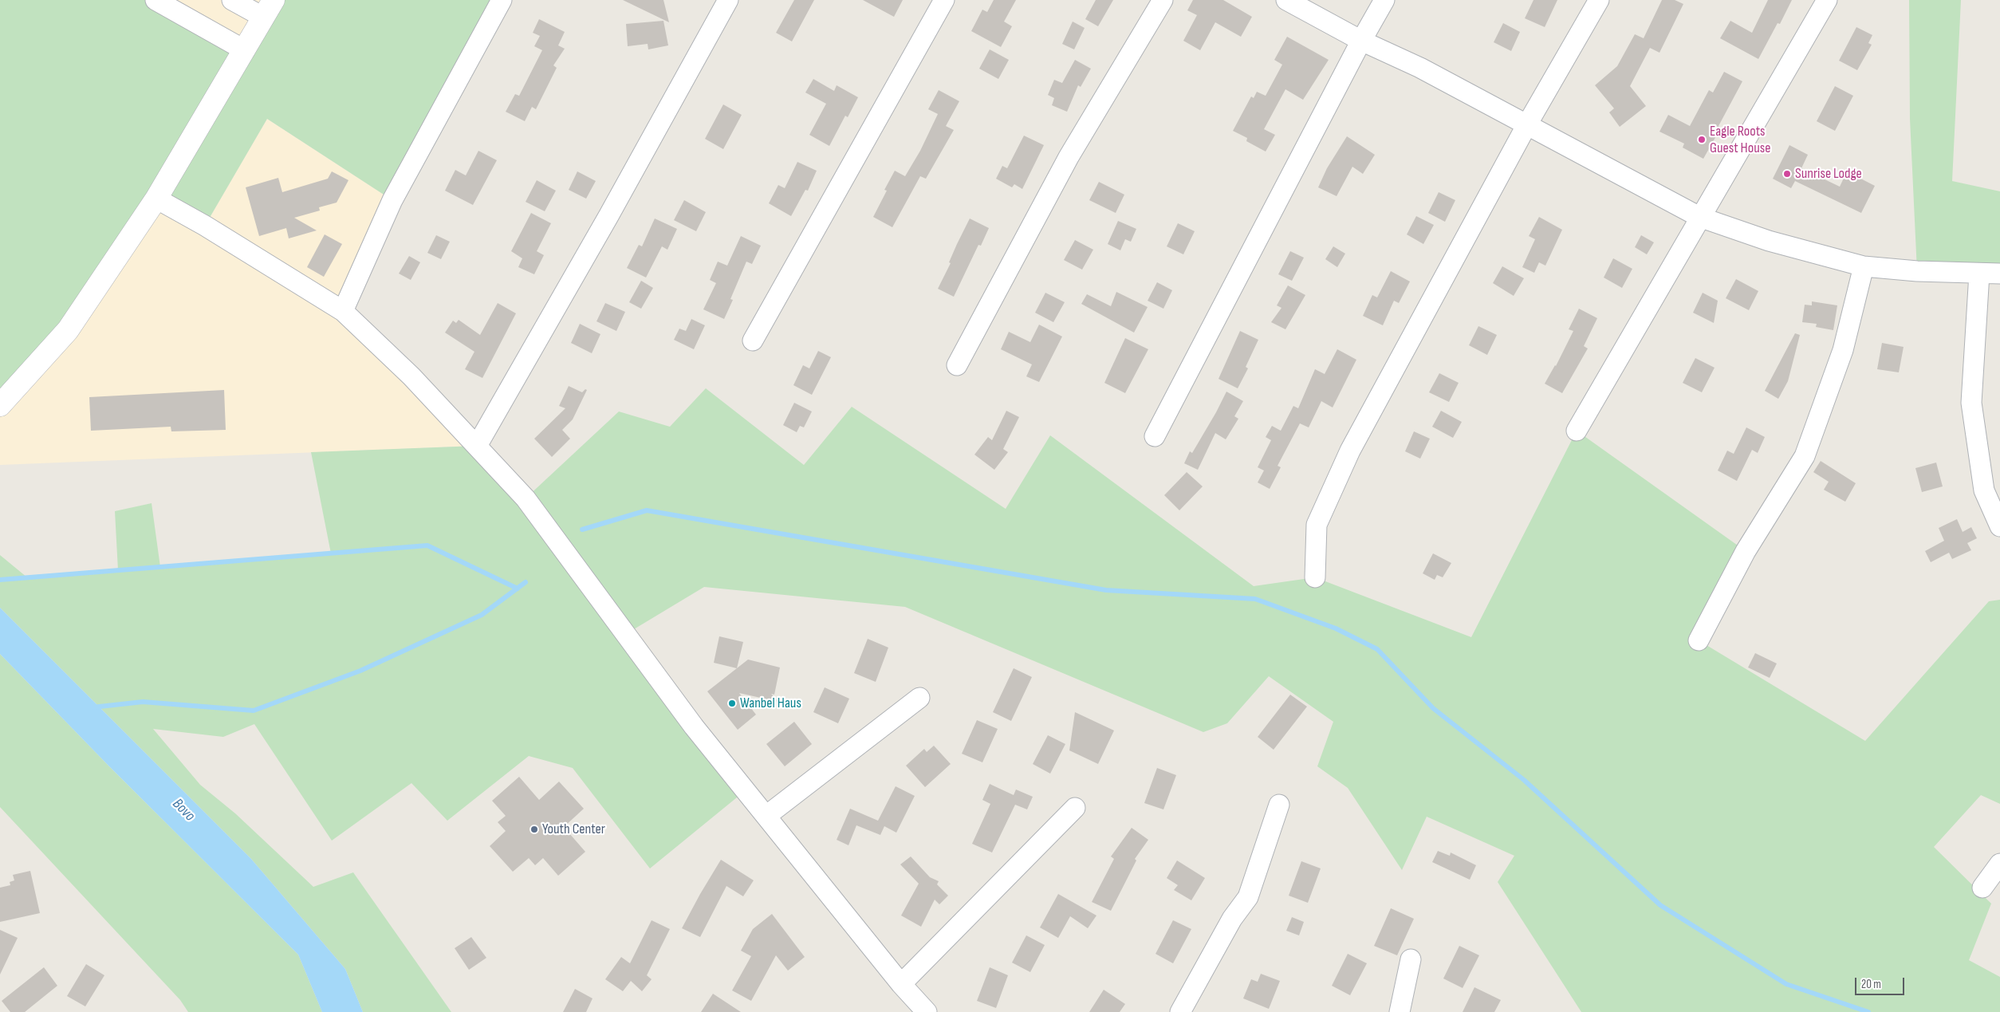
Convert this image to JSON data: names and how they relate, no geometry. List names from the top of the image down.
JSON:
{
  "water": ["Bovo"],
  "places": [
    "Eagle Roots Guest House",
    "Sunrise Lodge",
    "Wanbel Haus",
    "Youth Center"
  ],
  "scale_bar": "20 m"
}
